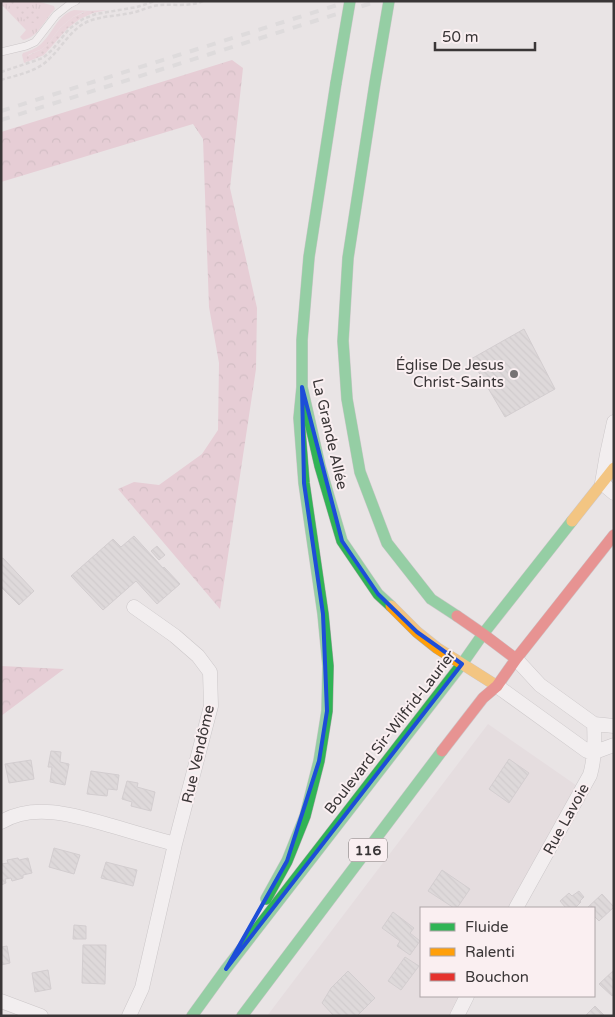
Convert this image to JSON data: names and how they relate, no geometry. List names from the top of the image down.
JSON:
{
  "streets": {
    "main road": ["La Grande Allée", "Boulevard Sir-Wilfrid-Laurier", "116"],
    "street": ["Rue Vendôme", "Rue Lavoie"]
  },
  "crossings": [
    ["La Grande Allée", "Boulevard Sir-Wilfrid-Laurier"],
    ["La Grande Allée", "116"]
  ],
  "places": ["Église De Jesus Christ-Saints"],
  "legend": ["Fluide", "Ralenti", "Bouchon"],
  "scale_bar": "50 m"
}
